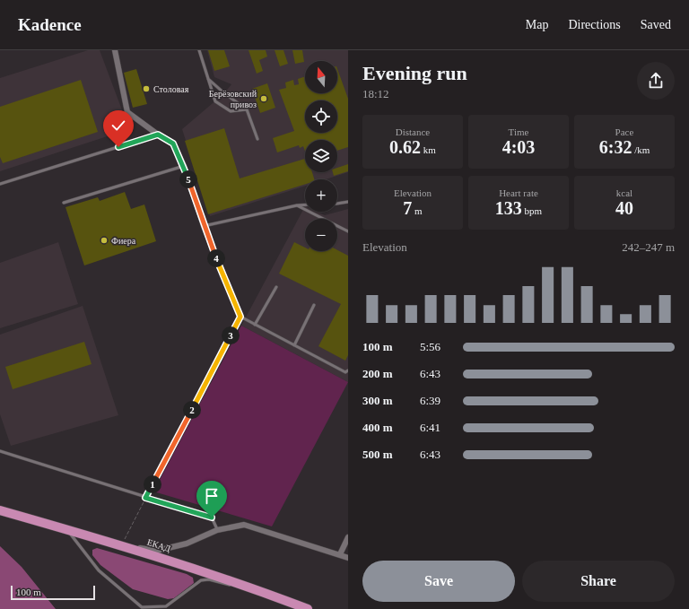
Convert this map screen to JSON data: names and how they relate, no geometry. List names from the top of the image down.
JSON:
{
  "streets": {
    "highway": ["ЕКАД"]
  },
  "places": ["Столовая", "Берёзовский привоз", "Фиера"],
  "scale_bar": "100 m",
  "north": "top",
  "page": {
    "header": "Kadence",
    "nav": ["Map", "Directions", "Saved"],
    "heading": ["Evening run", "18:12"],
    "map_buttons": ["+", "−"],
    "stats": [
      ["Distance", "0.62 km"],
      ["Time", "4:03"],
      ["Pace", "6:32 /km"],
      ["Elevation", "7 m"],
      ["Heart rate", "133 bpm"],
      ["kcal", "40"]
    ],
    "pins": [
      "5",
      "4",
      "3",
      "2",
      "1"
    ],
    "chart": ["Elevation", "242–247 m"],
    "list": [
      {
        "name": "100 m",
        "note": "5:56"
      },
      {
        "name": "200 m",
        "note": "6:43"
      },
      {
        "name": "300 m",
        "note": "6:39"
      },
      {
        "name": "400 m",
        "note": "6:41"
      },
      {
        "name": "500 m",
        "note": "6:43"
      }
    ],
    "buttons": ["Save", "Share"],
    "scale": "100 m"
  }
}
